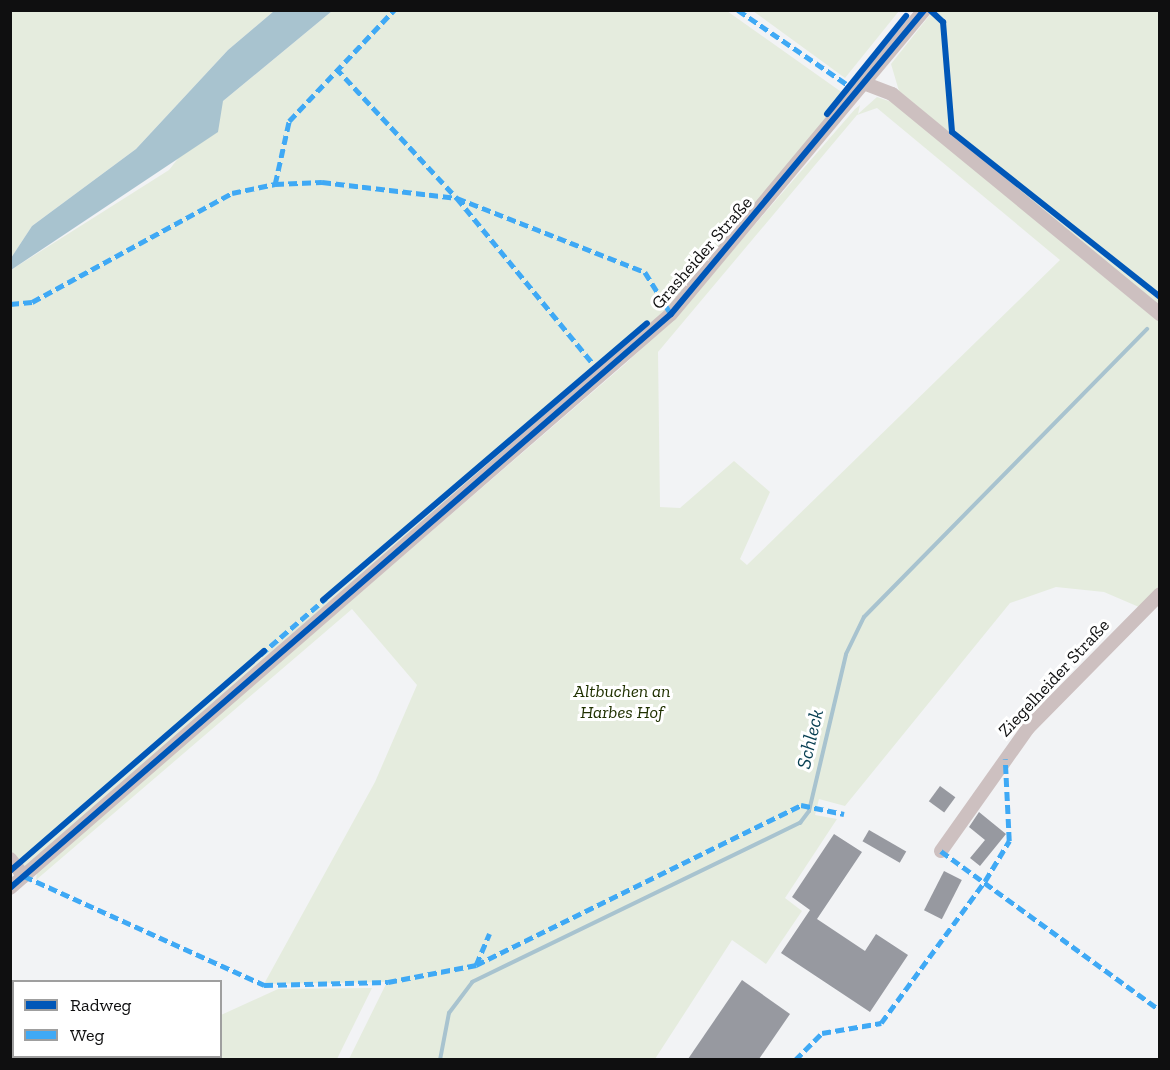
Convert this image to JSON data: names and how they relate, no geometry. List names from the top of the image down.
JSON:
{
  "streets": {
    "street": ["Grasheider Straße", "Ziegelheider Straße"]
  },
  "water": ["Schleck"],
  "parks": ["Altbuchen an Harbes Hof"],
  "legend": ["Radweg", "Weg"]
}
